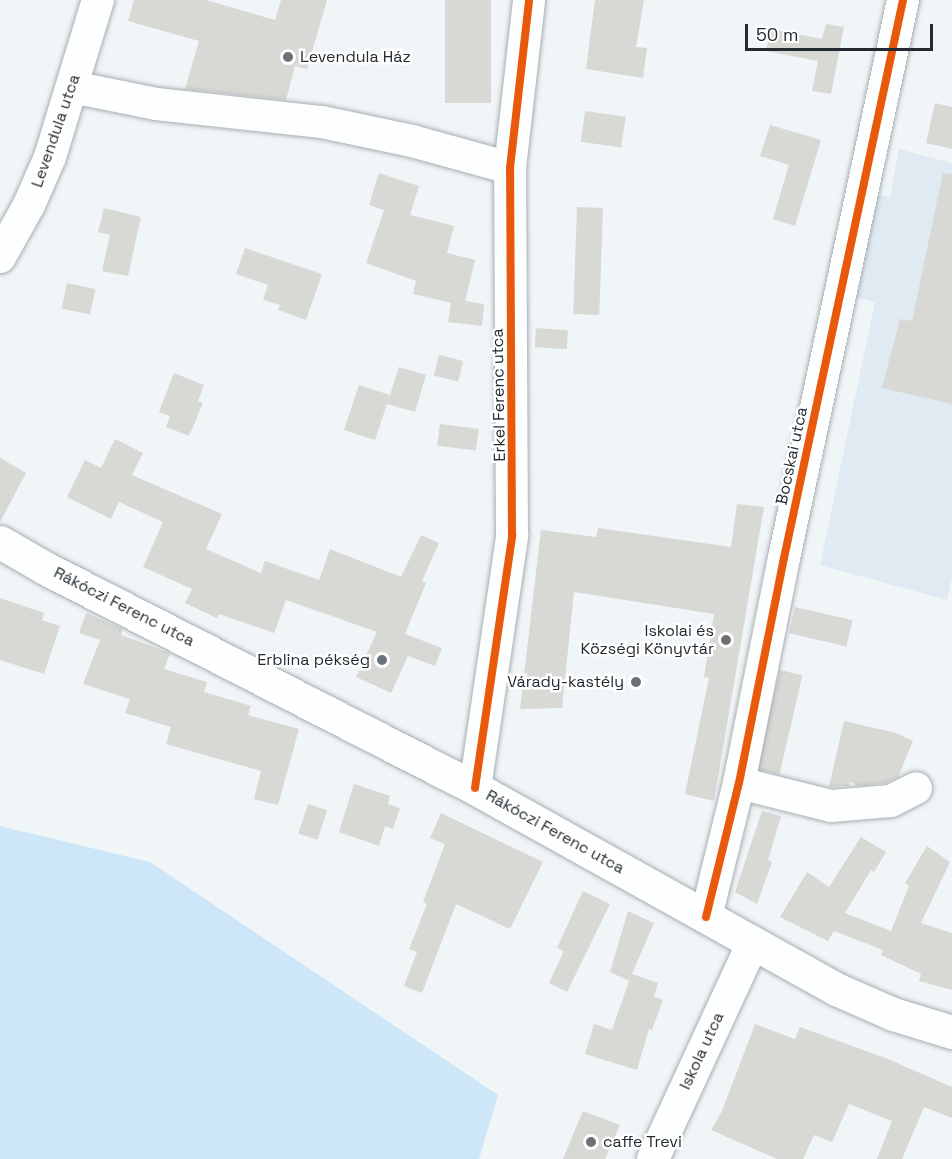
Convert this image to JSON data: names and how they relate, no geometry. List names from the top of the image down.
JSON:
{
  "streets": {
    "main road": ["Rákóczi Ferenc utca"],
    "street": [
      "Levendula utca",
      "Erkel Ferenc utca",
      "Bocskai utca",
      "Iskola utca"
    ]
  },
  "crossings": [
    ["Erkel Ferenc utca", "Rákóczi Ferenc utca"],
    ["Bocskai utca", "Rákóczi Ferenc utca"],
    ["Rákóczi Ferenc utca", "Iskola utca"]
  ],
  "places": [
    "Levendula Ház",
    "Iskolai és Községi Könyvtár",
    "Erblina pékség",
    "Várady-kastély",
    "caffe Trevi"
  ],
  "scale_bar": "50 m"
}
